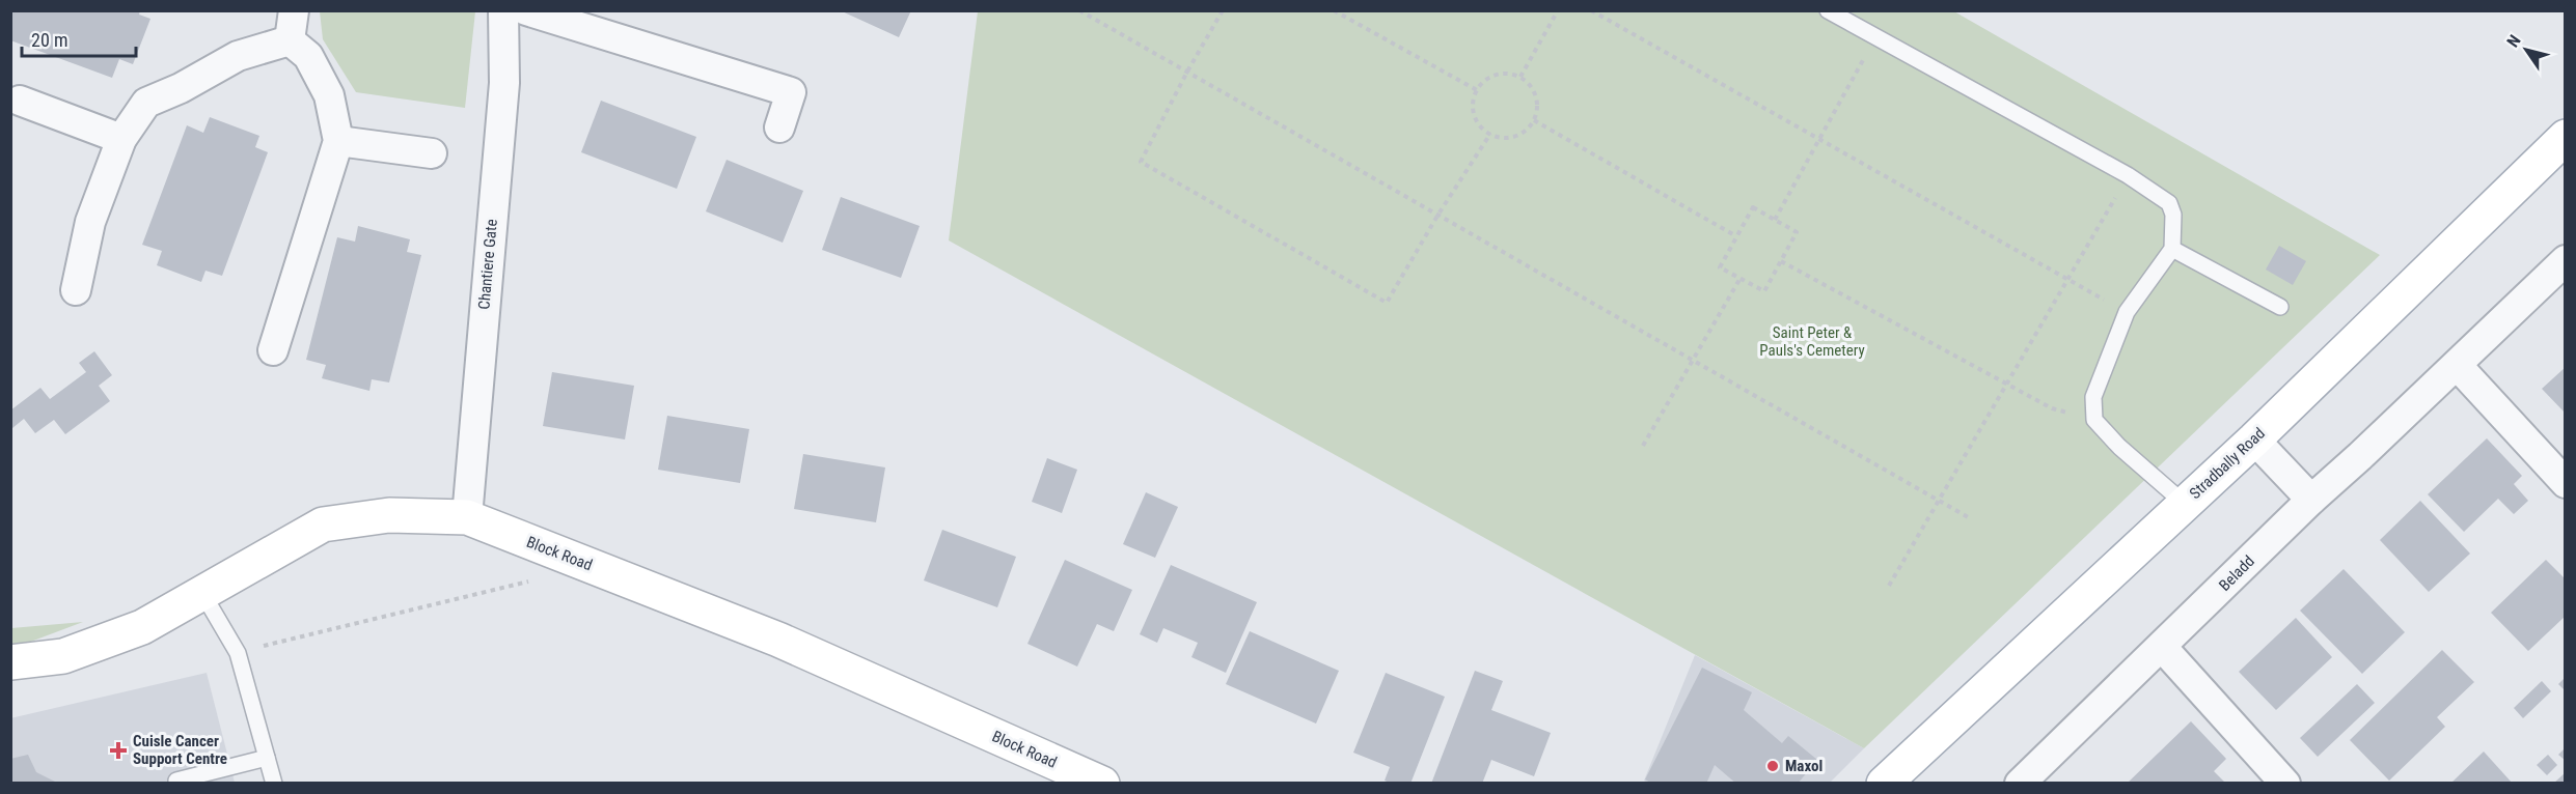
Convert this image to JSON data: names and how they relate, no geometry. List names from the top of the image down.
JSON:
{
  "streets": {
    "street": [
      "Chantiere Gate",
      "Stradbally Road",
      "Block Road",
      "Beladd"
    ]
  },
  "crossings": [
    ["Chantiere Gate", "Block Road"]
  ],
  "parks": ["Saint Peter & Pauls's Cemetery"],
  "places": {
    "health": ["Cuisle Cancer Support Centre"],
    "other": ["Maxol"]
  },
  "scale_bar": "20 m",
  "north": "top left"
}
